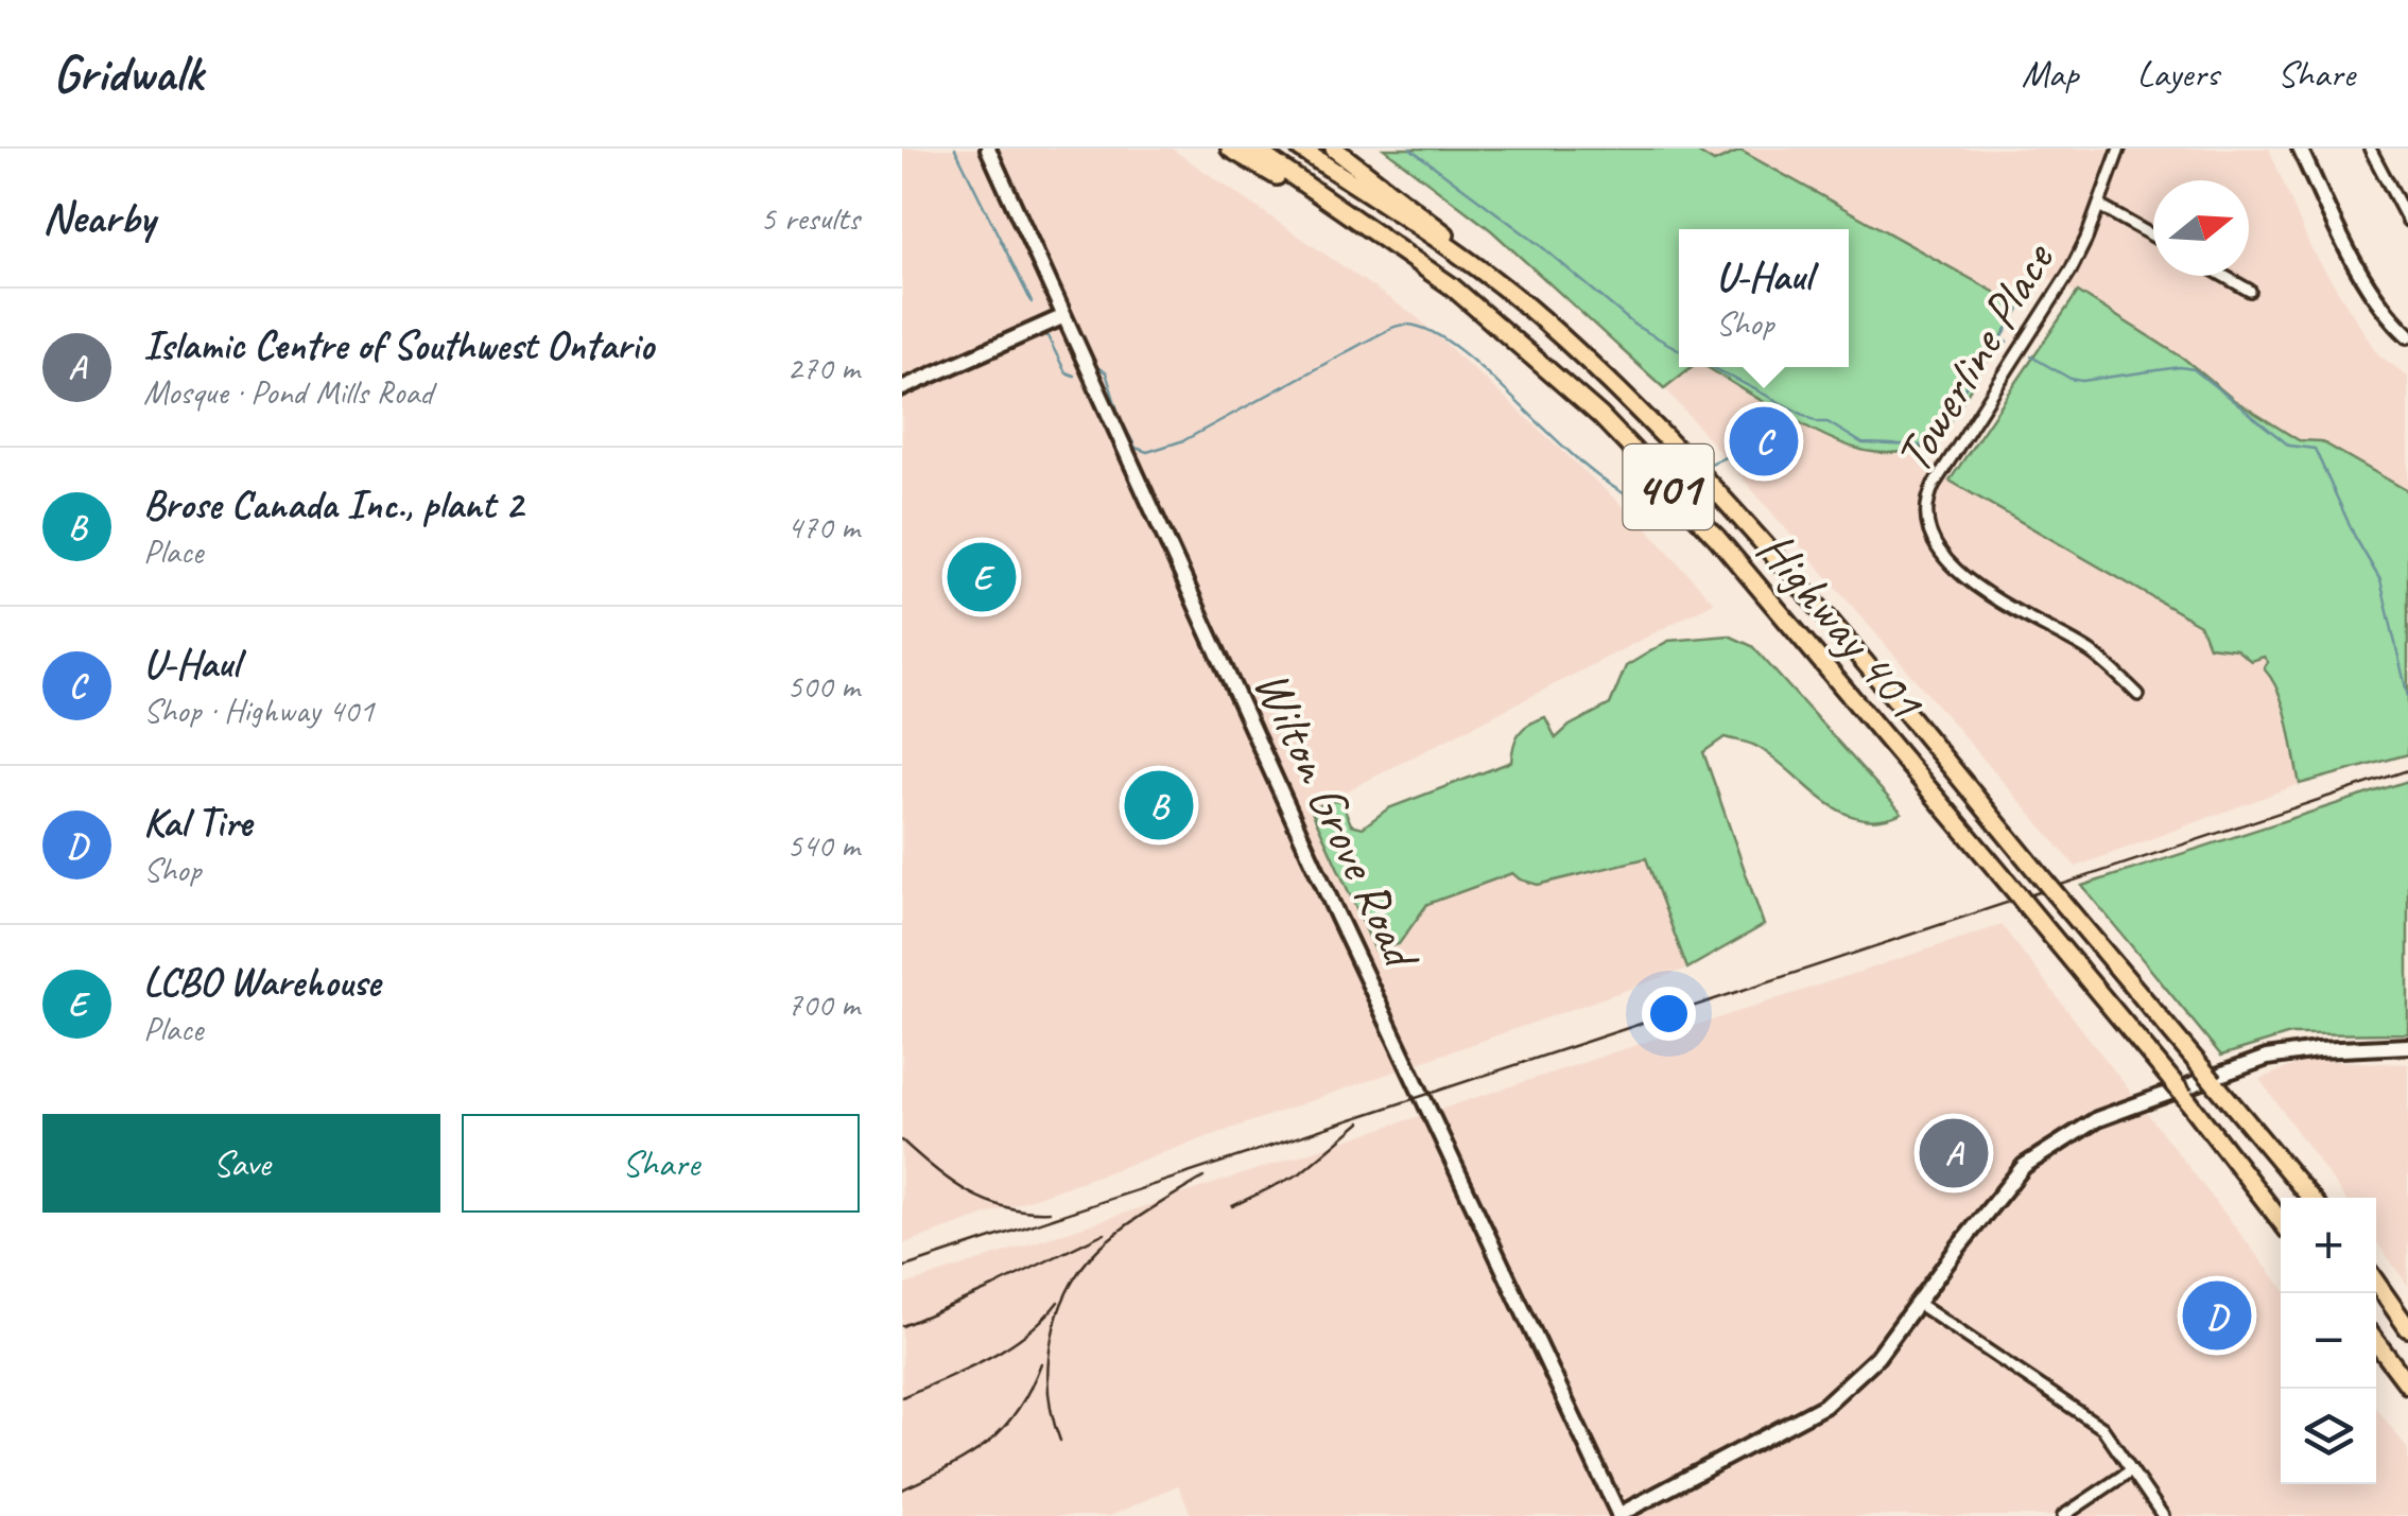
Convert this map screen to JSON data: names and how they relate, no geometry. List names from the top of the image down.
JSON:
{
  "streets": {
    "highway": ["401", "Highway 401"],
    "main road": ["Wilton Grove Road"],
    "street": ["Towerline Place"]
  },
  "north": "right",
  "page": {
    "header": "Gridwalk",
    "nav": ["Map", "Layers", "Share"],
    "heading": ["Nearby", "5 results"],
    "popup": ["U-Haul", "Shop"],
    "list": [
      {
        "mark": "A",
        "name": "Islamic Centre of Southwest Ontario",
        "note": "Mosque · Pond Mills Road",
        "value": "270 m"
      },
      {
        "mark": "B",
        "name": "Brose Canada Inc., plant 2",
        "note": "Place",
        "value": "470 m"
      },
      {
        "mark": "C",
        "name": "U-Haul",
        "note": "Shop · Highway 401",
        "value": "500 m"
      },
      {
        "mark": "D",
        "name": "Kal Tire",
        "note": "Shop",
        "value": "540 m"
      },
      {
        "mark": "E",
        "name": "LCBO Warehouse",
        "note": "Place",
        "value": "700 m"
      }
    ],
    "pins": [
      "C",
      "E",
      "B",
      "A",
      "D"
    ],
    "buttons": ["Save", "Share"],
    "map_buttons": ["+", "−"]
  }
}
